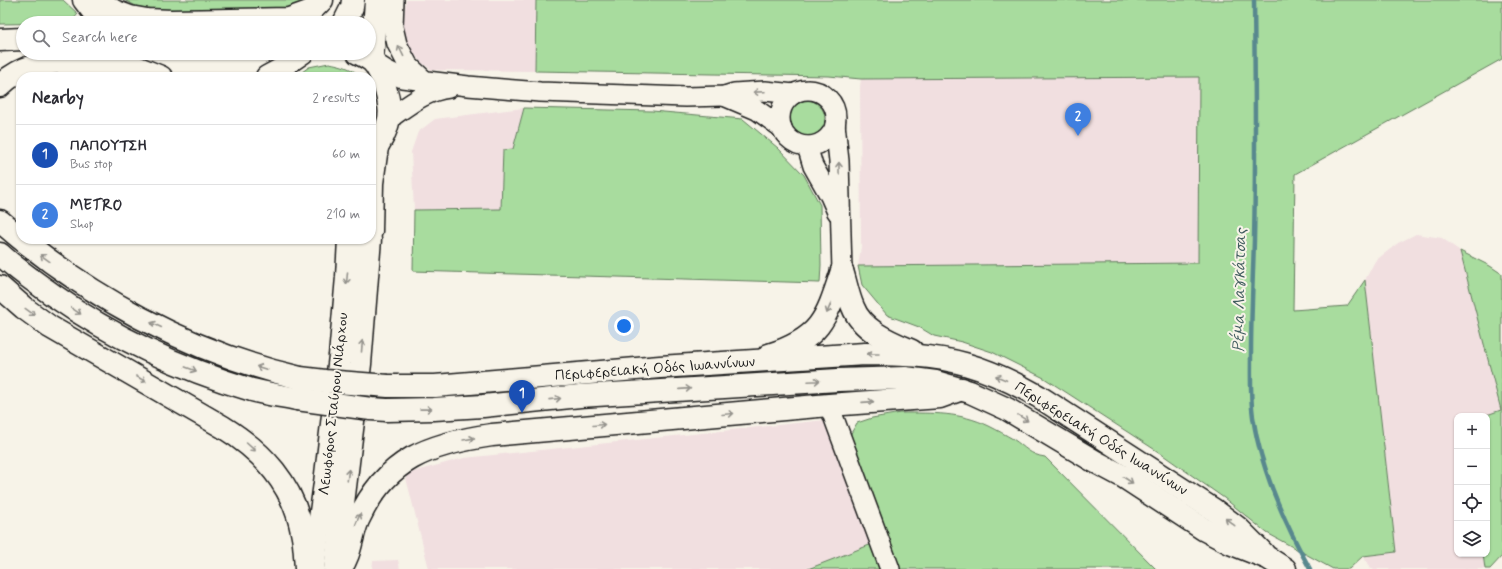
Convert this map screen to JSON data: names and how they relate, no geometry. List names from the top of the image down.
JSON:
{
  "streets": {
    "main road": ["Περιφερειακή Οδός Ιωαννίνων", "Λεωφόρος Σταύρου Νιάρχου"]
  },
  "water": ["Ρέμα Λαγκάτσας"],
  "page": {
    "search": "Search here",
    "heading": ["Nearby", "2 results"],
    "pins": ["2", "1"],
    "list": [
      {
        "mark": "1",
        "name": "ΠΑΠΟΥΤΣΗ",
        "note": "Bus stop",
        "value": "60 m"
      },
      {
        "mark": "2",
        "name": "METRO",
        "note": "Shop",
        "value": "210 m"
      }
    ],
    "map_buttons": ["+", "−"]
  }
}
